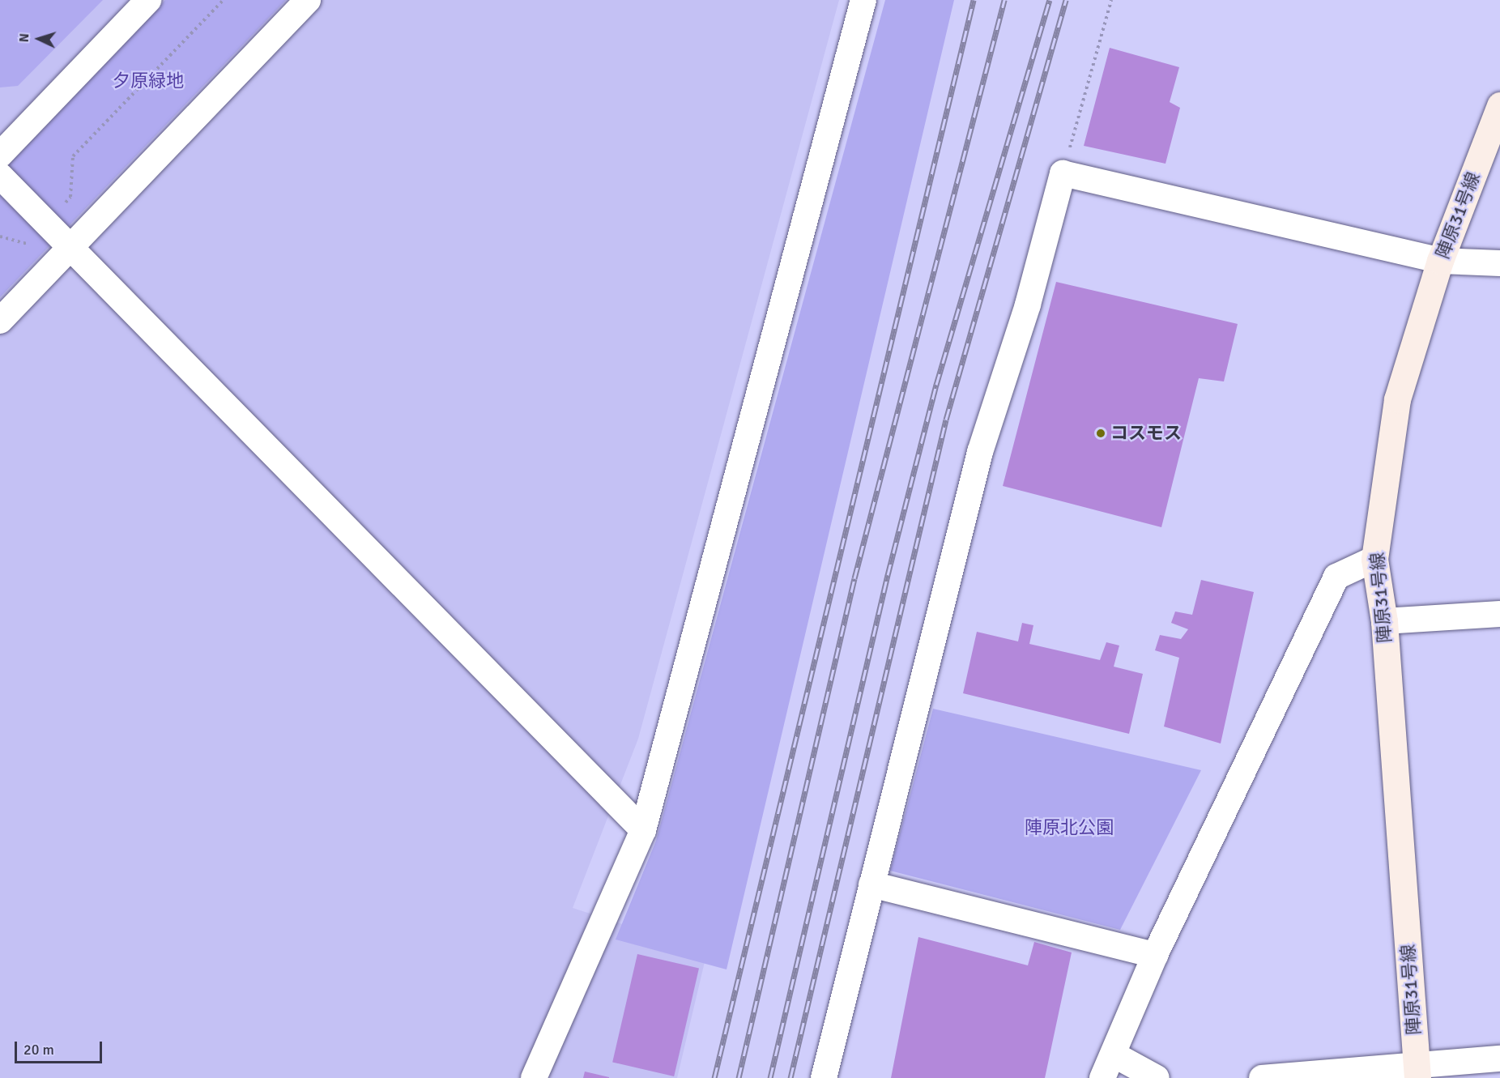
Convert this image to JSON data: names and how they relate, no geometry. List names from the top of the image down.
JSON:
{
  "streets": {
    "street": ["陣原31号線"]
  },
  "parks": ["夕原緑地", "陣原北公園"],
  "places": ["コスモス"],
  "scale_bar": "20 m",
  "north": "left"
}
